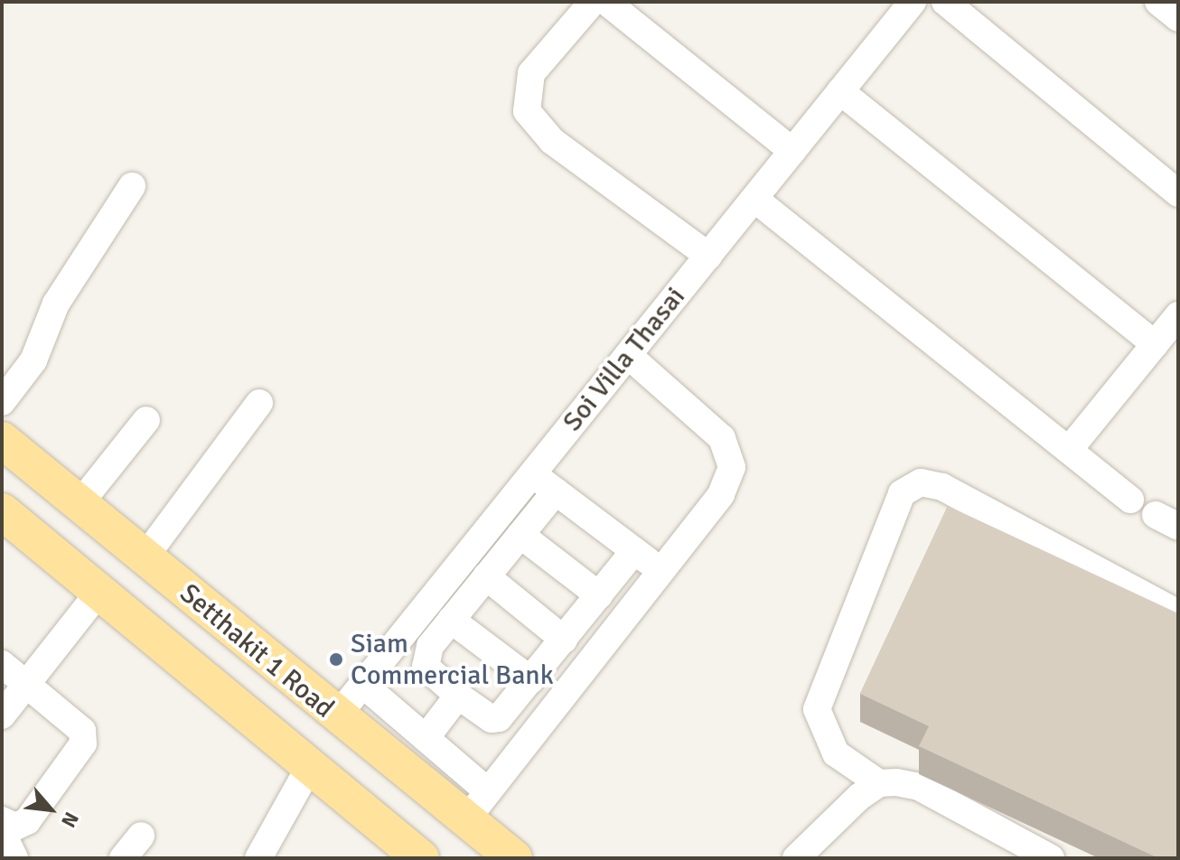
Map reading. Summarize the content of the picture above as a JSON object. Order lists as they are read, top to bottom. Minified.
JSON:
{"streets":{"main road":["Setthakit 1 Road"],"street":["Soi Villa Thasai"]},"crossings":[["Soi Villa Thasai","Setthakit 1 Road"]],"places":["Siam Commercial Bank"],"north":"bottom right"}
